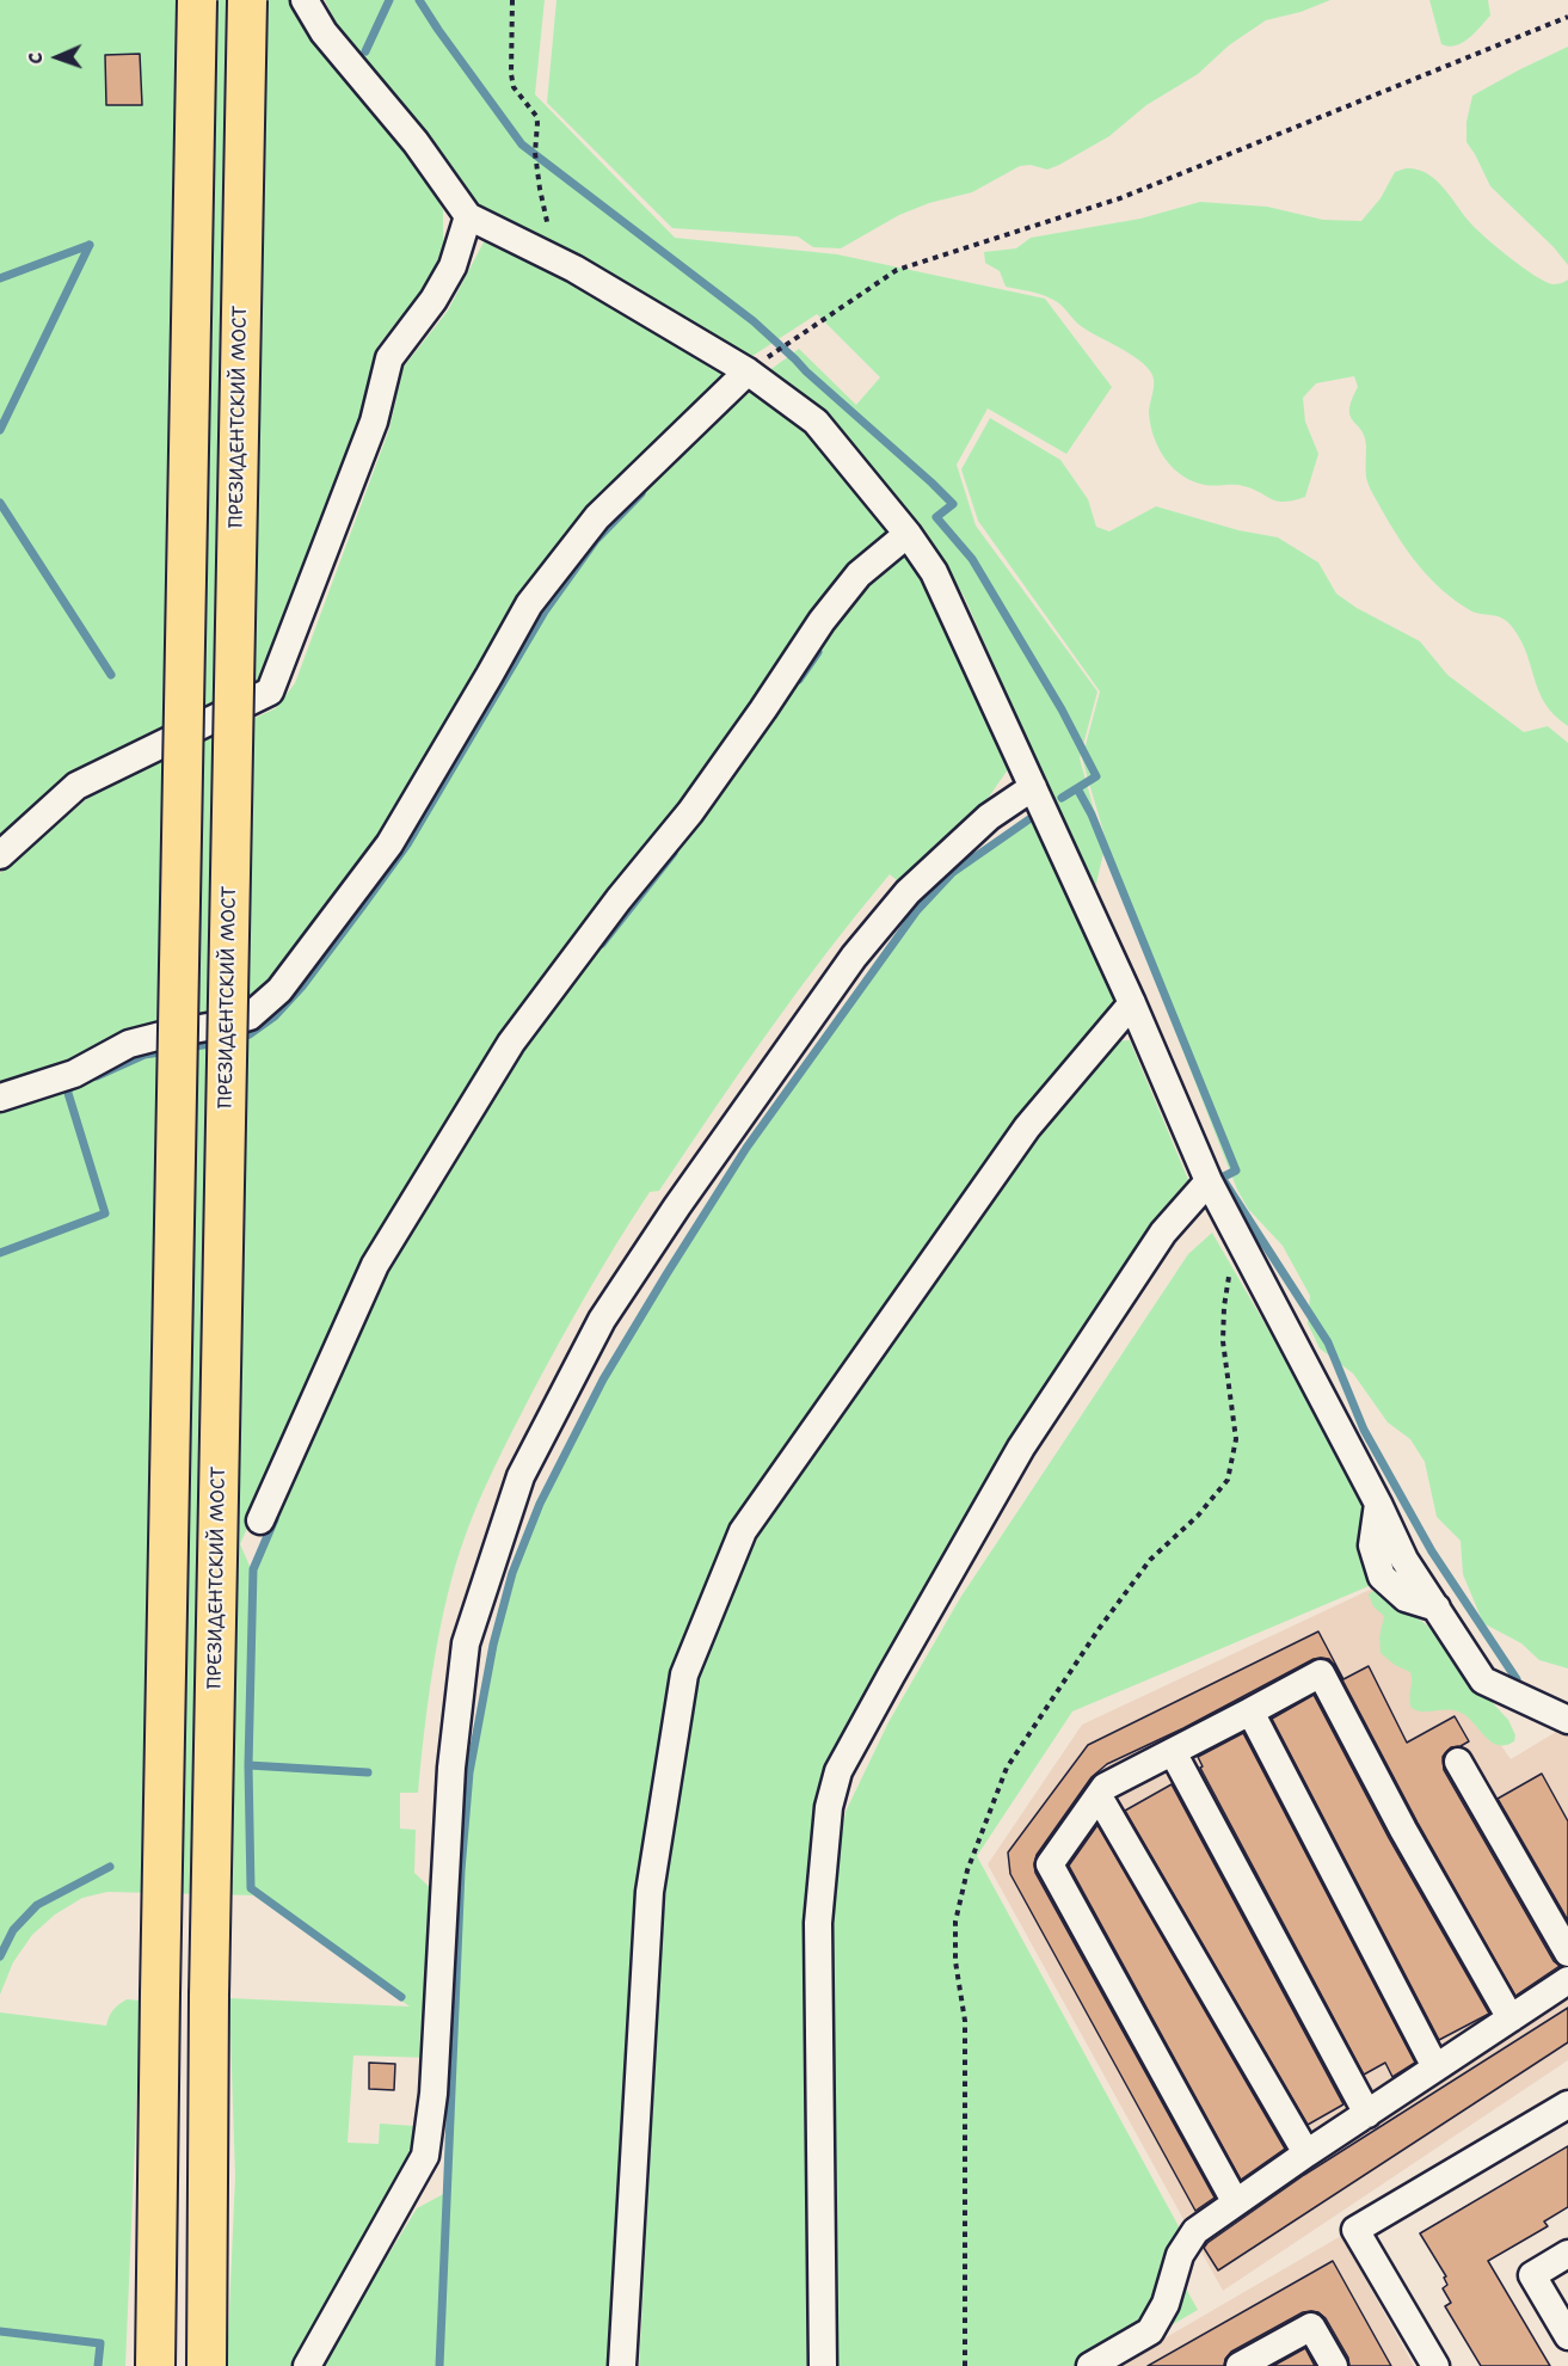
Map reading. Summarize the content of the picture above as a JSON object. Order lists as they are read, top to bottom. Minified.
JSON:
{"streets":{"highway":["ПРЕЗИДЕНТСКИЙ МОСТ"]},"north":"left"}
